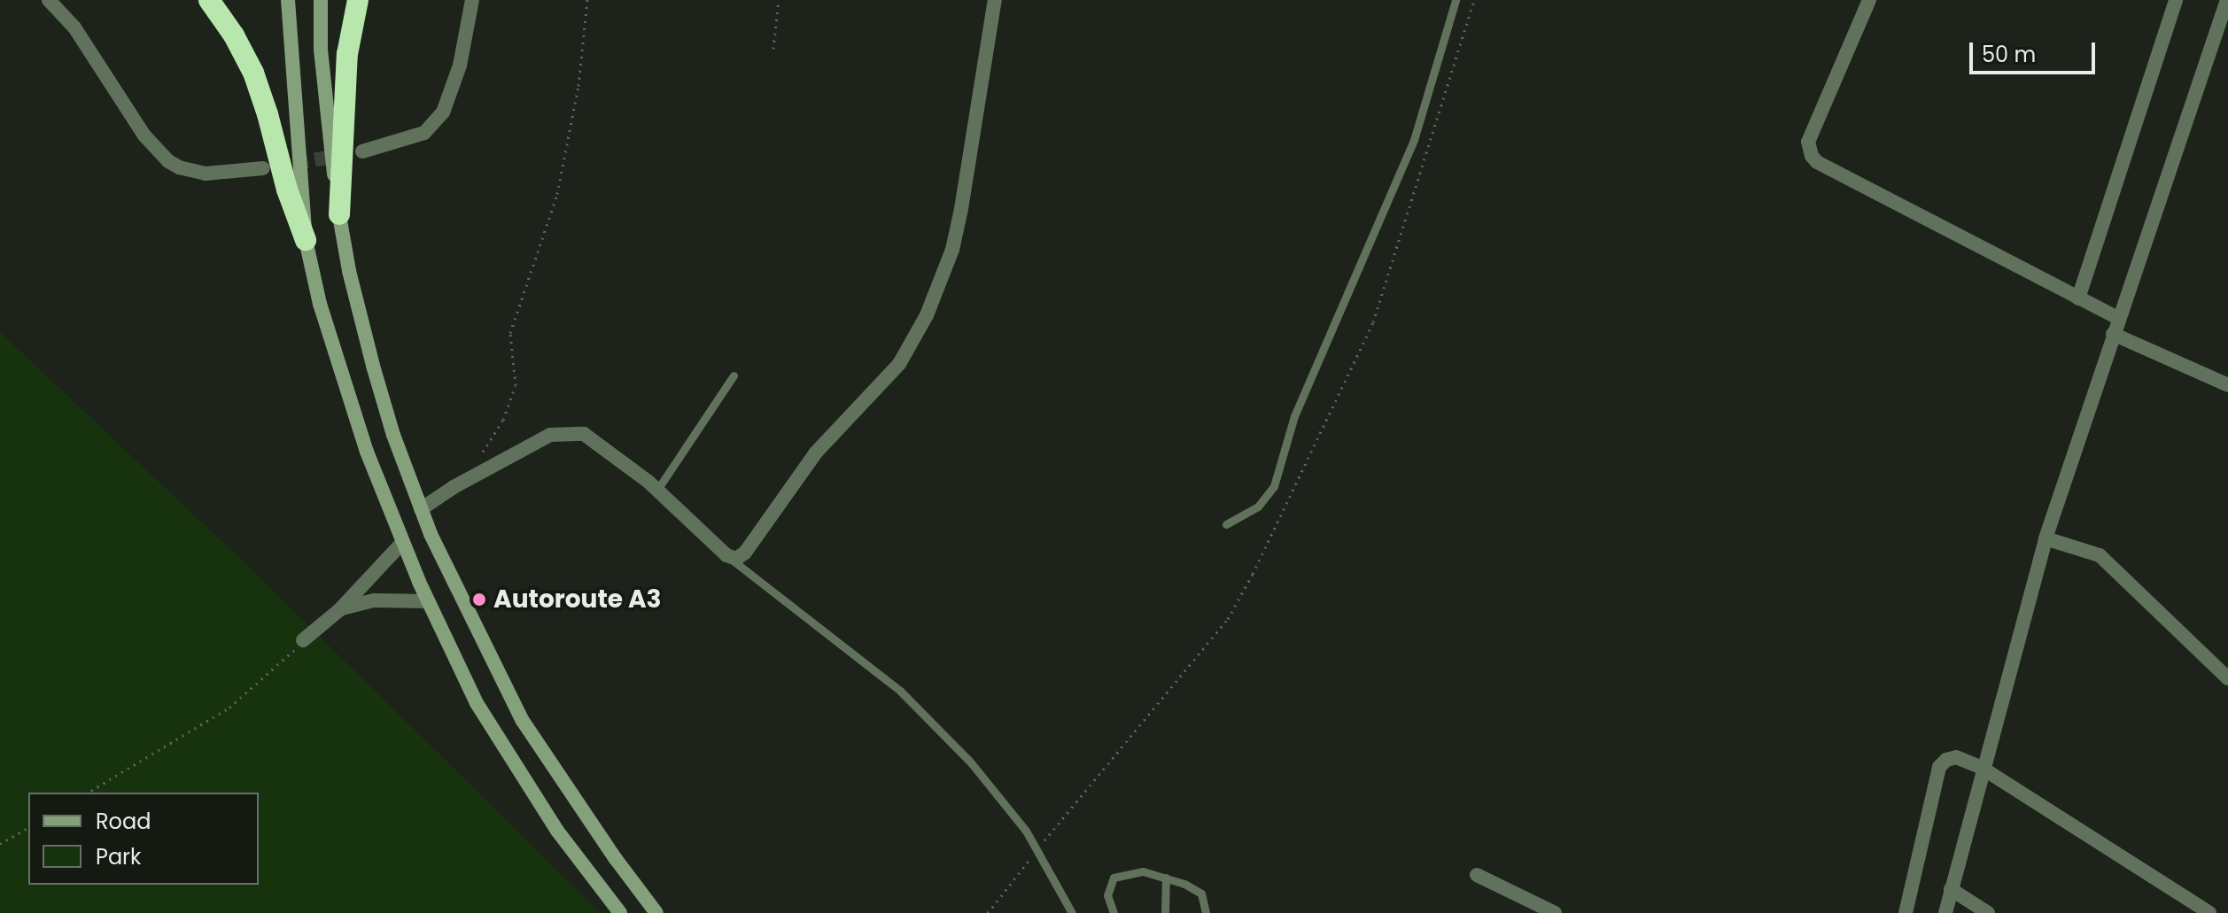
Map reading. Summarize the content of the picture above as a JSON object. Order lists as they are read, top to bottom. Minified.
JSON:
{"places":["Autoroute A3"],"legend":["Road","Park"],"scale_bar":"50 m"}
